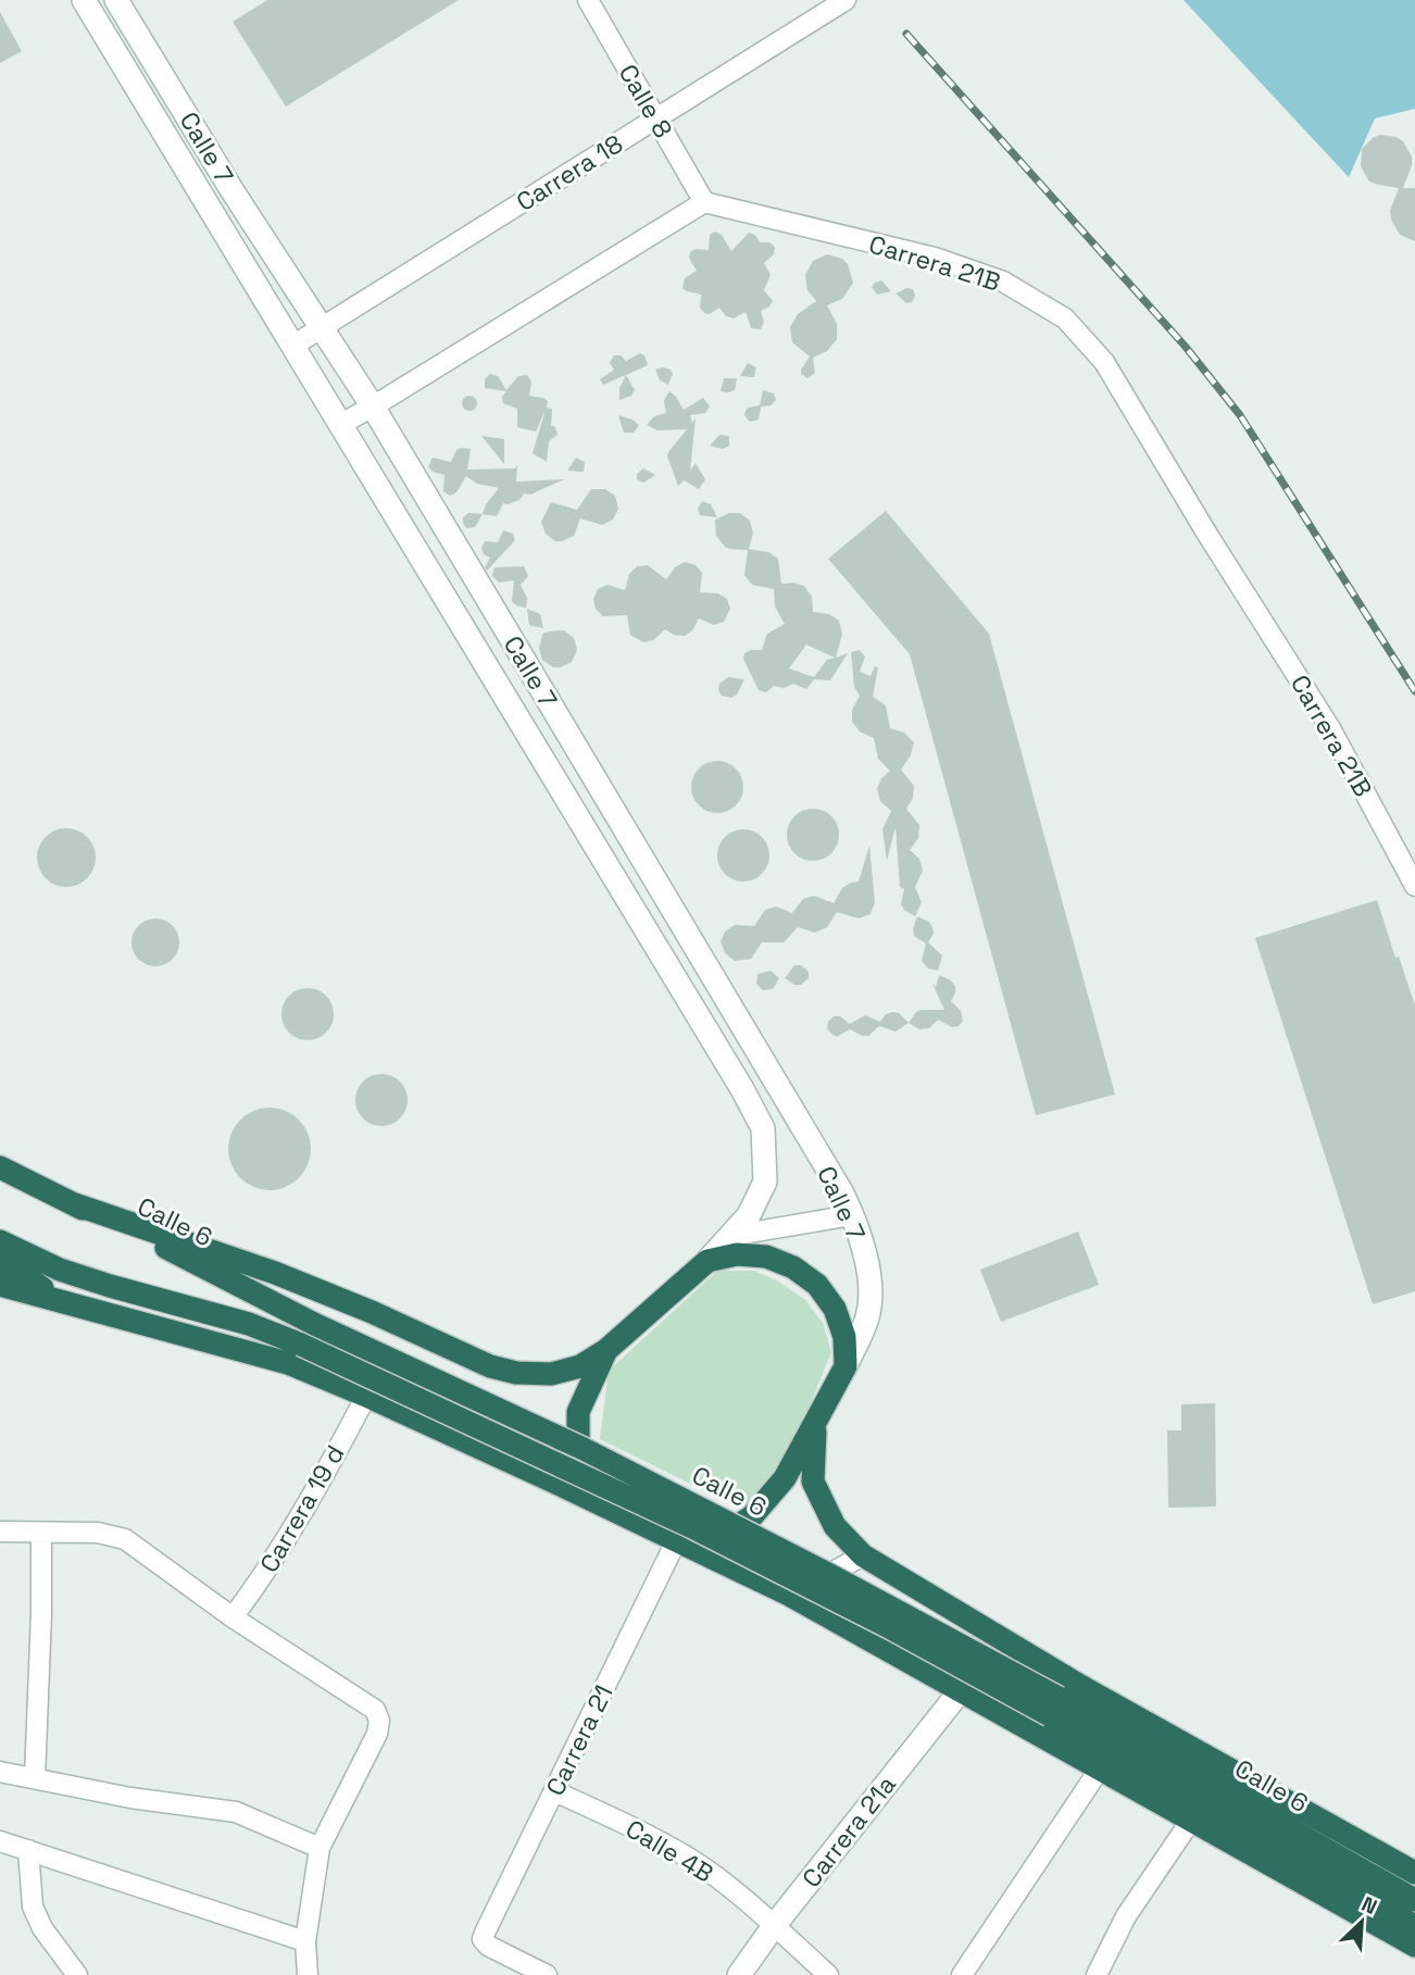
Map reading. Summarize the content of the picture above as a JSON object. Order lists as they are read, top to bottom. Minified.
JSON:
{"streets":{"highway":["Calle 6"],"main road":["Calle 7","Carrera 21a"],"street":["Calle 8","Carrera 18","Carrera 21B","Carrera 19 d","Carrera 21","Calle 4B"]},"crossings":[["Calle 8","Carrera 18"],["Calle 8","Carrera 21B"],["Calle 7","Carrera 18"],["Carrera 21","Calle 4B"],["Carrera 21a","Calle 4B"]],"north":"top right"}
